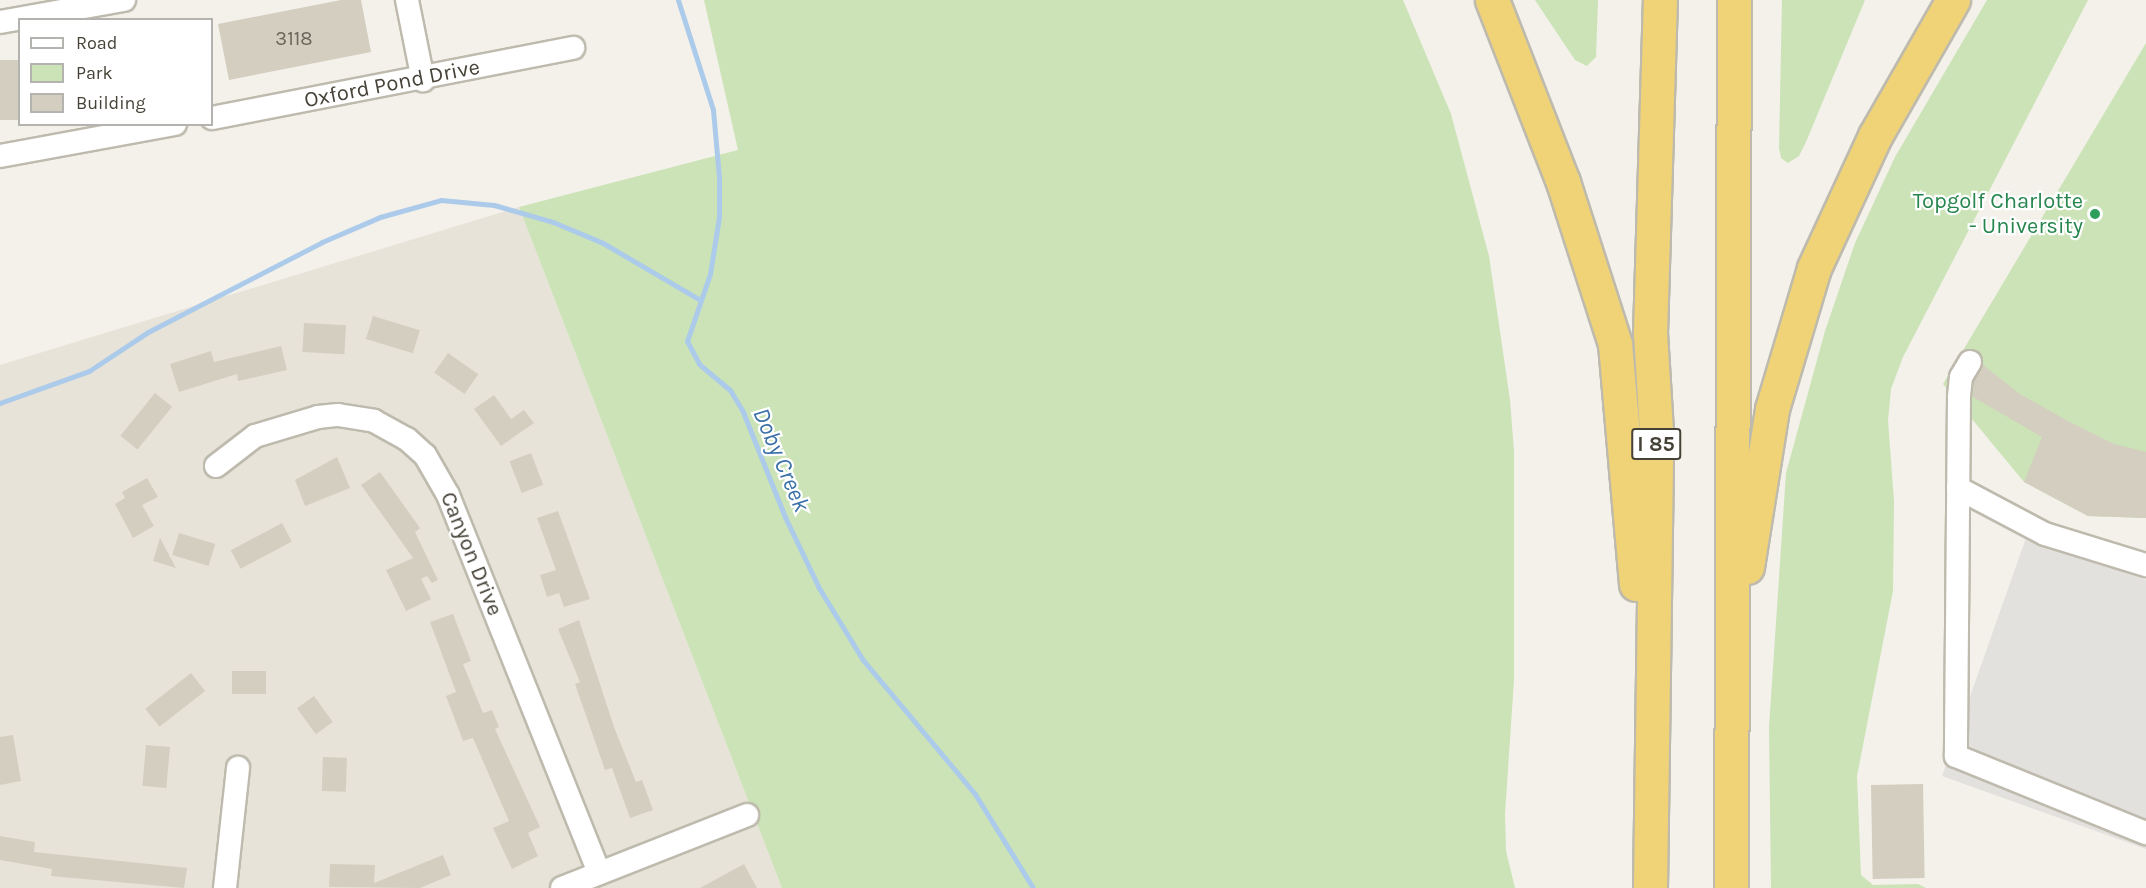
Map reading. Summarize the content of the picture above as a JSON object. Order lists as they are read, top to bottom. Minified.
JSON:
{"streets":{"highway":["I 85"],"street":["Oxford Pond Drive","Canyon Drive"]},"water":["Doby Creek"],"places":["Topgolf Charlotte - University"],"house_numbers":["3118"],"legend":["Road","Park","Building"]}
